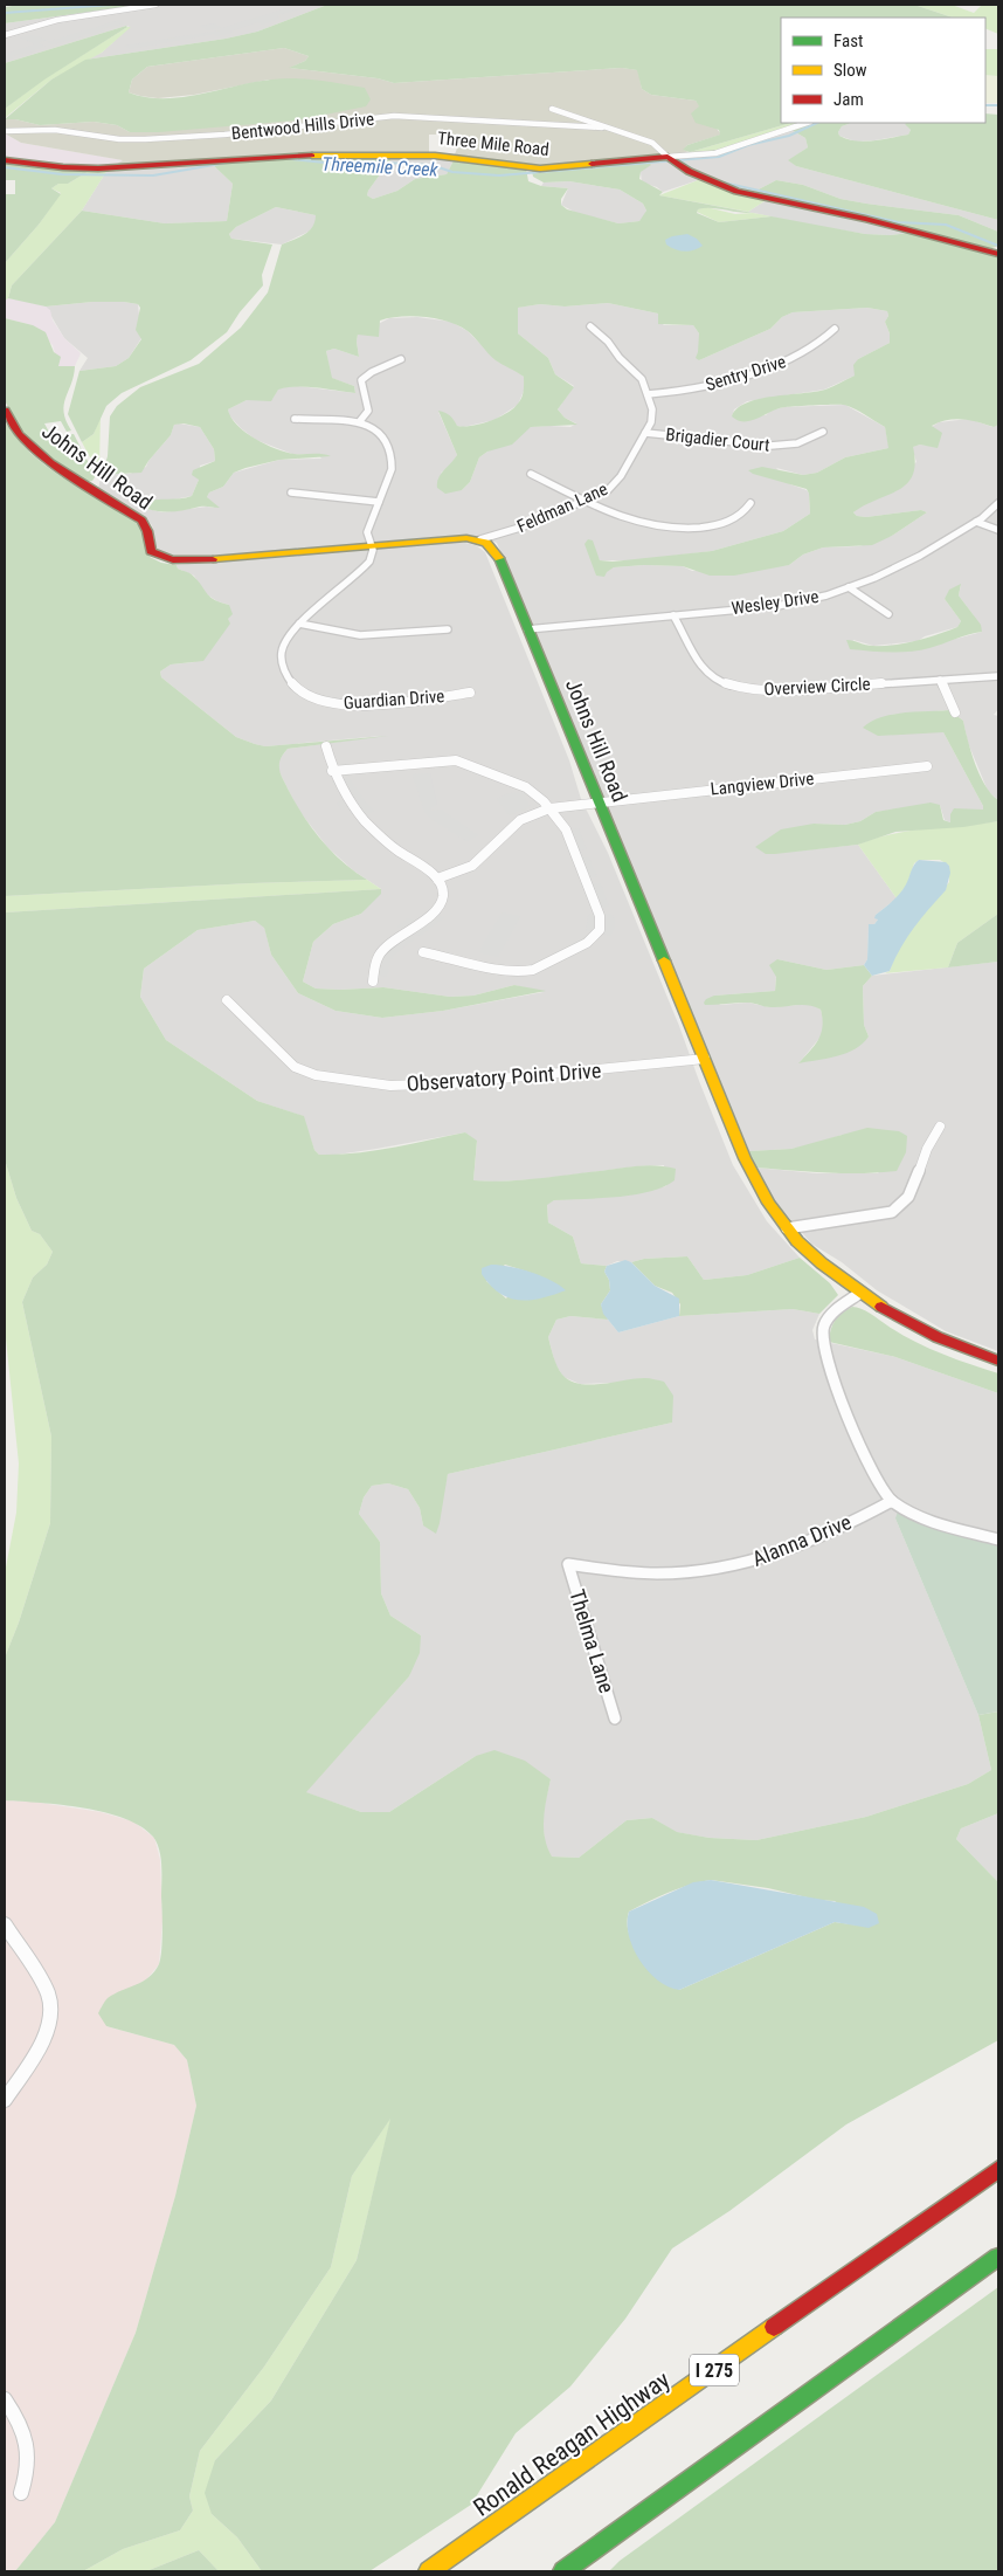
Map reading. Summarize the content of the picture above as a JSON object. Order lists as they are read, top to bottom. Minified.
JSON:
{"streets":{"main road":["Three Mile Road","Johns Hill Road","I 275","Ronald Reagan Highway"],"street":["Bentwood Hills Drive","Sentry Drive","Brigadier Court","Feldman Lane","Wesley Drive","Overview Circle","Guardian Drive","Langview Drive","Observatory Point Drive","Alanna Drive","Thelma Lane"]},"crossings":[["Sentry Drive","Feldman Lane"],["Brigadier Court","Feldman Lane"],["Johns Hill Road","Feldman Lane"],["Johns Hill Road","Wesley Drive"],["Johns Hill Road","Guardian Drive"],["Johns Hill Road","Langview Drive"],["Johns Hill Road","Observatory Point Drive"],["Wesley Drive","Overview Circle"],["Alanna Drive","Thelma Lane"]],"water":["Threemile Creek"],"legend":["Fast","Slow","Jam"]}
